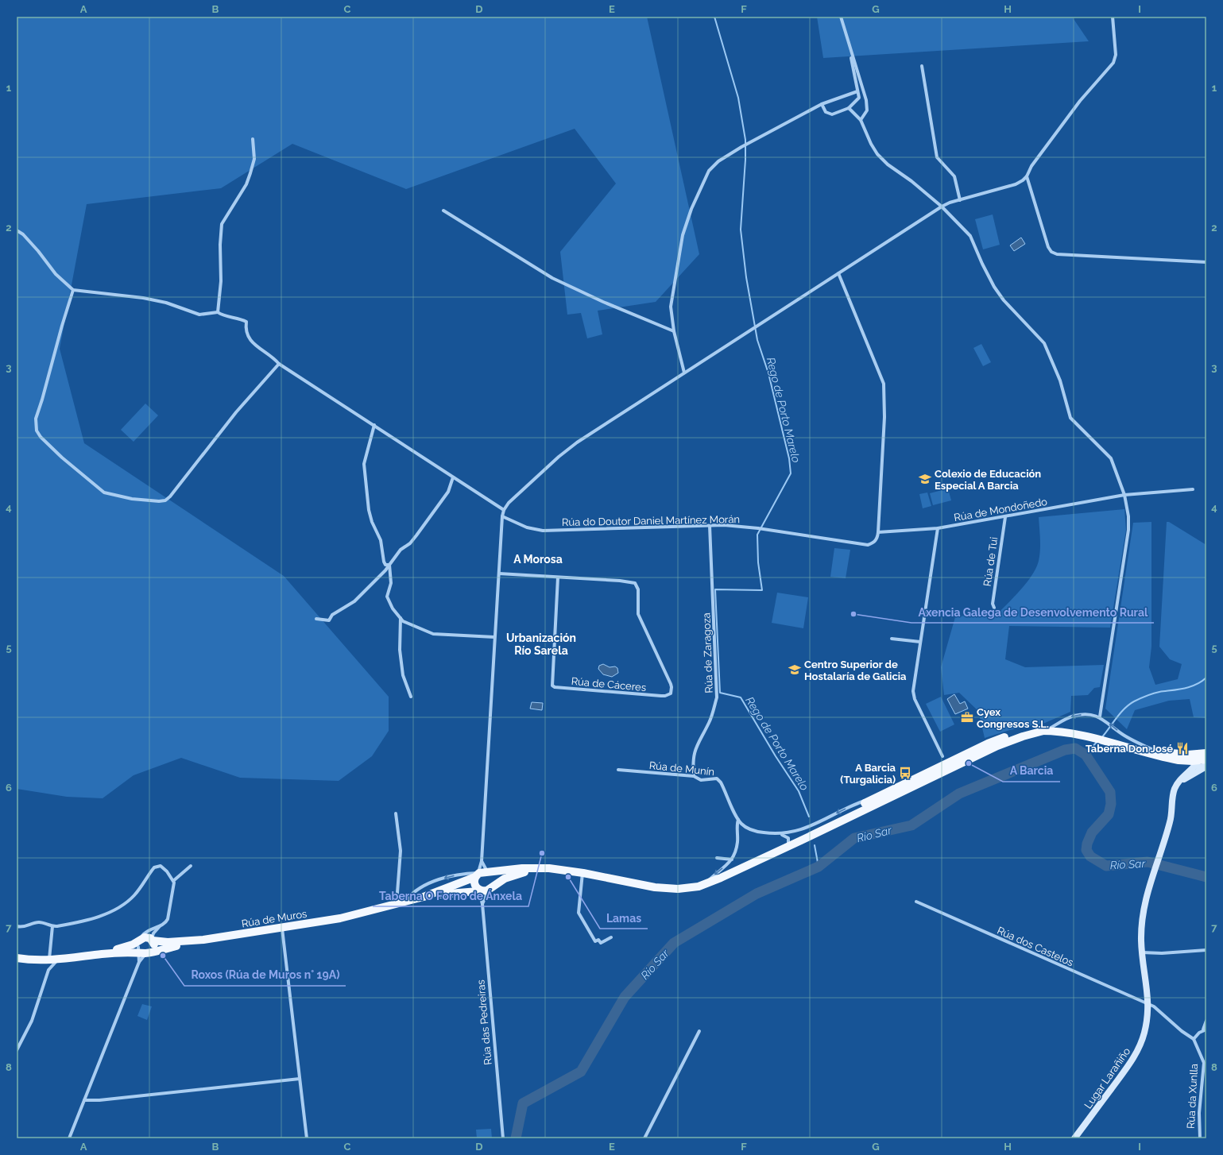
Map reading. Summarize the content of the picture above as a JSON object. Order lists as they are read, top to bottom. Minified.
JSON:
{"streets":{"main road":["Rúa de Muros"],"street":["Rúa de Mondoñedo","Rúa do Doutor Daniel Martínez Morán","Rúa de Tui","Rúa de Zaragoza","Rúa de Cáceres","Rúa de Munín","Rúa dos Castelos","Rúa das Pedreiras","Lugar Larañiño","Rúa da Xunlla"]},"crossings":[["Rúa de Mondoñedo","Rúa do Doutor Daniel Martínez Morán"],["Rúa de Mondoñedo","Rúa de Tui"],["Rúa do Doutor Daniel Martínez Morán","Rúa de Zaragoza"],["Rúa de Zaragoza","Rúa de Munín"],["Rúa dos Castelos","Lugar Larañiño"]],"one_way":["Rúa de Munín"],"districts":["A Morosa","Urbanización Río Sarela"],"water":["Rego de Porto Marelo","Río Sar"],"places":{"school or university":["Colexio de Educación Especial A Barcia","Centro Superior de Hostalaría de Galicia"],"other":["Axencia Galega de Desenvolvemento Rural","A Barcia","Taberna O Forno de Ánxela","Lamas","Roxos (Rúa de Muros n° 19A)"],"office":["Cyex Congresos S.L."],"restaurant":["Taberna Don José"],"bus stop":["A Barcia (Turgalicia)"]},"grid":{"columns":["A","B","C","D","E","F","G","H","I"],"rows":["1","2","3","4","5","6","7","8"]}}
